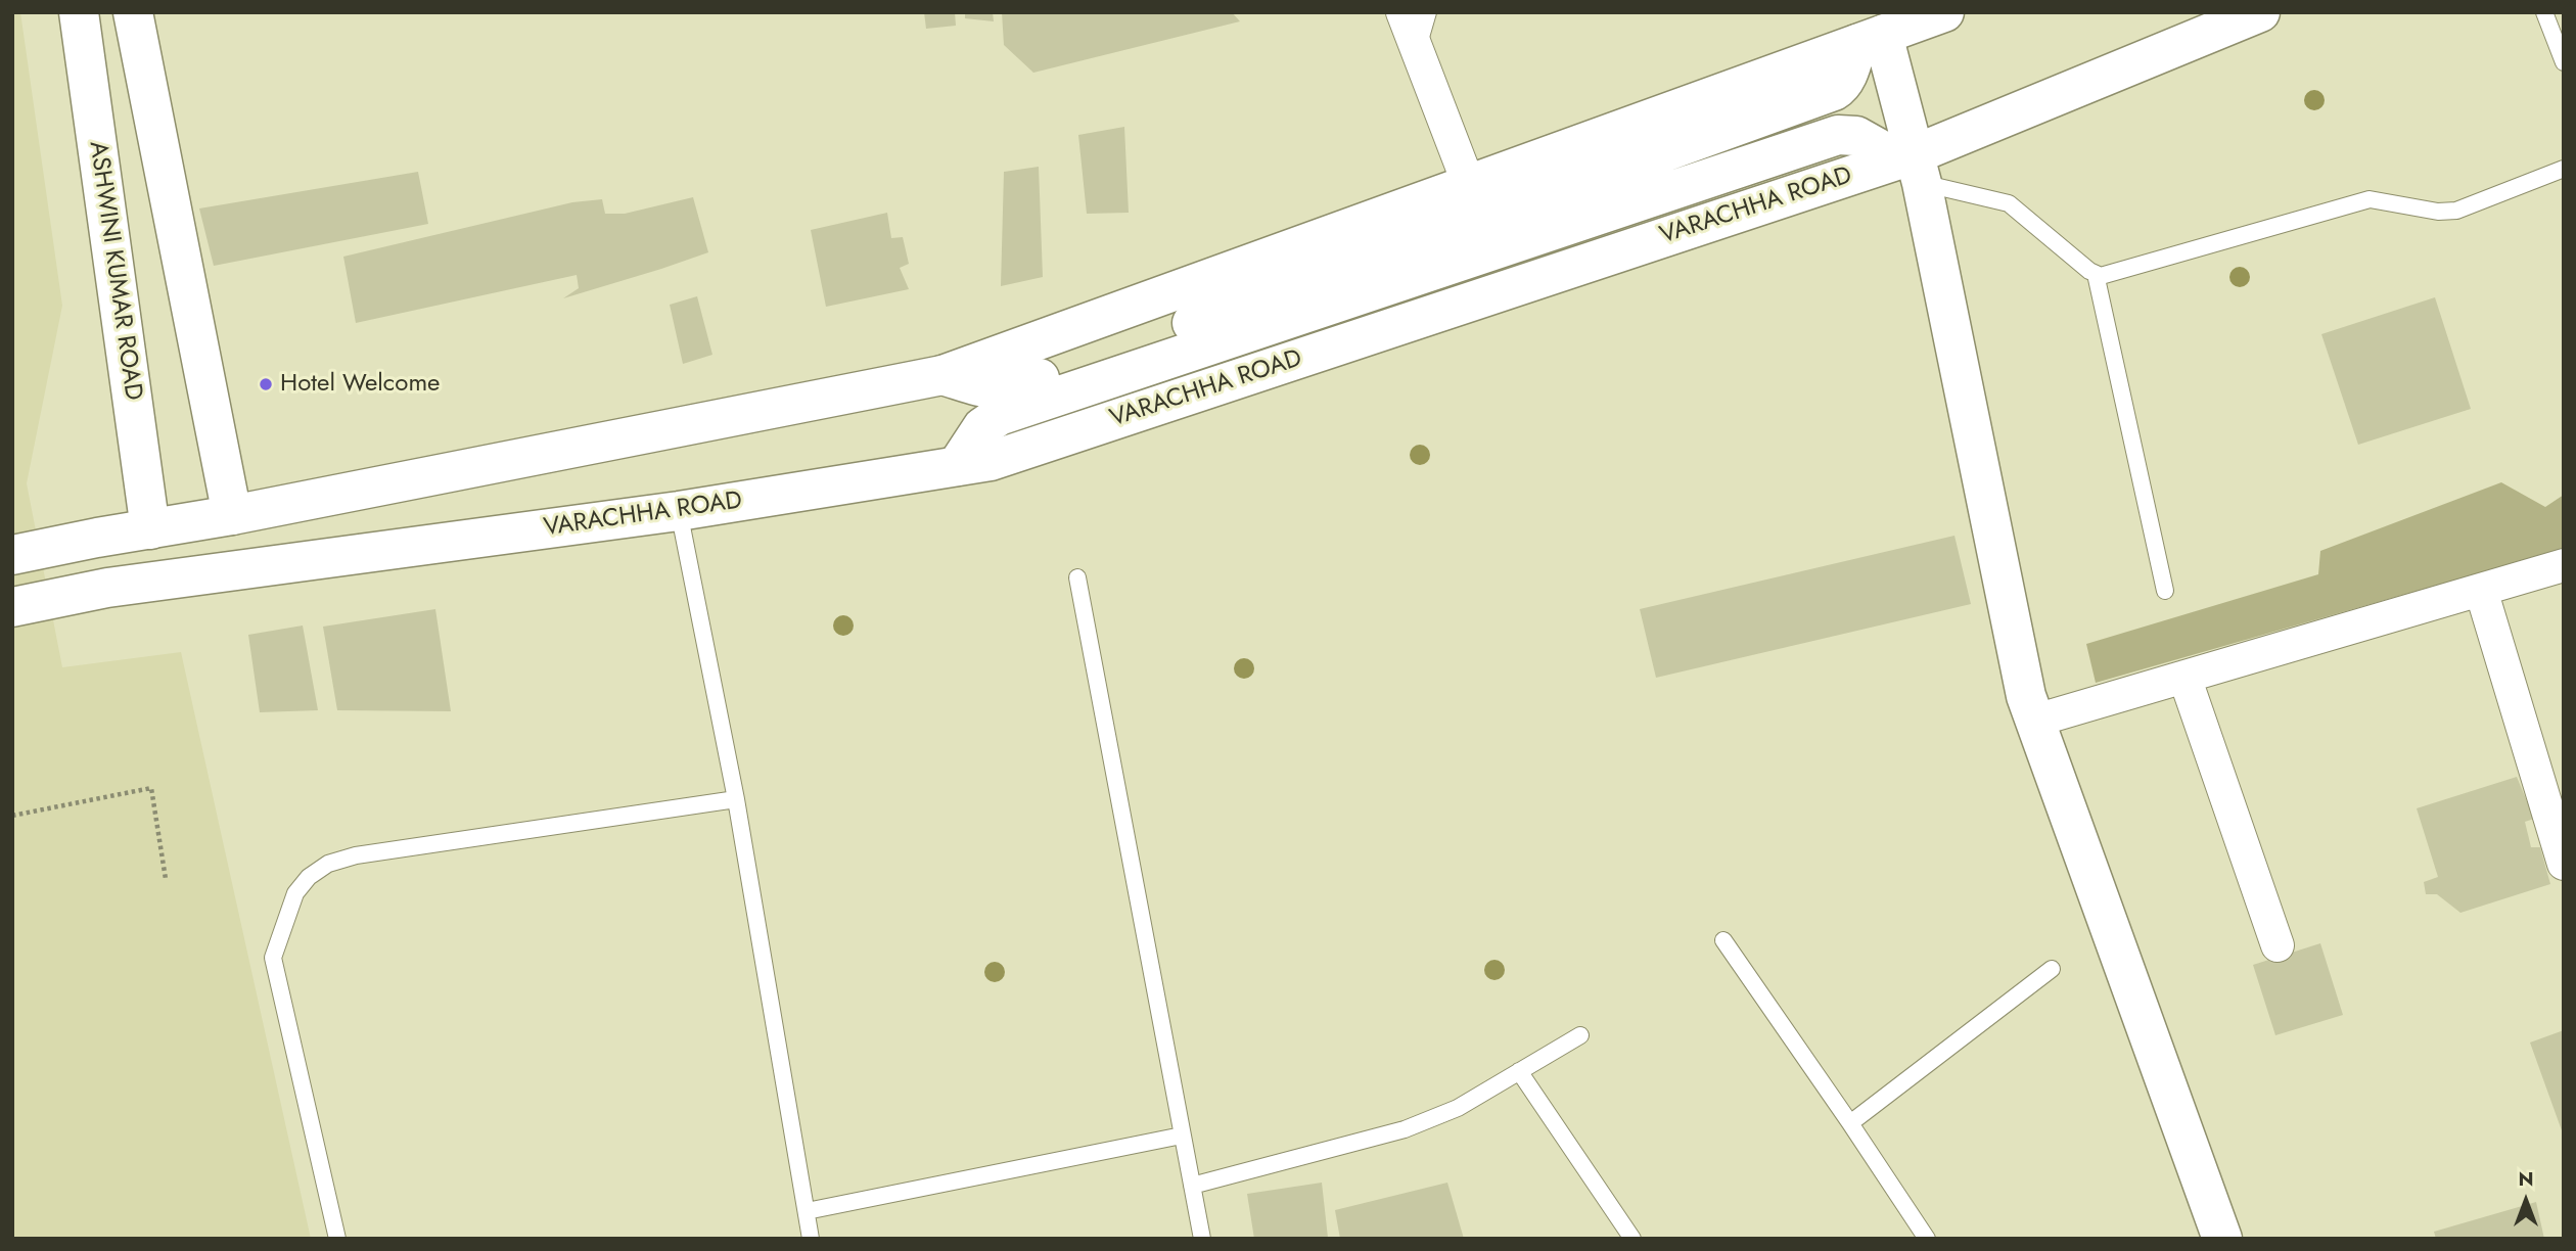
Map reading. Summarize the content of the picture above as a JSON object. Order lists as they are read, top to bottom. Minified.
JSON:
{"streets":{"main road":["VARACHHA ROAD","ASHWINI KUMAR ROAD"]},"places":["Hotel Welcome"],"north":"top"}
